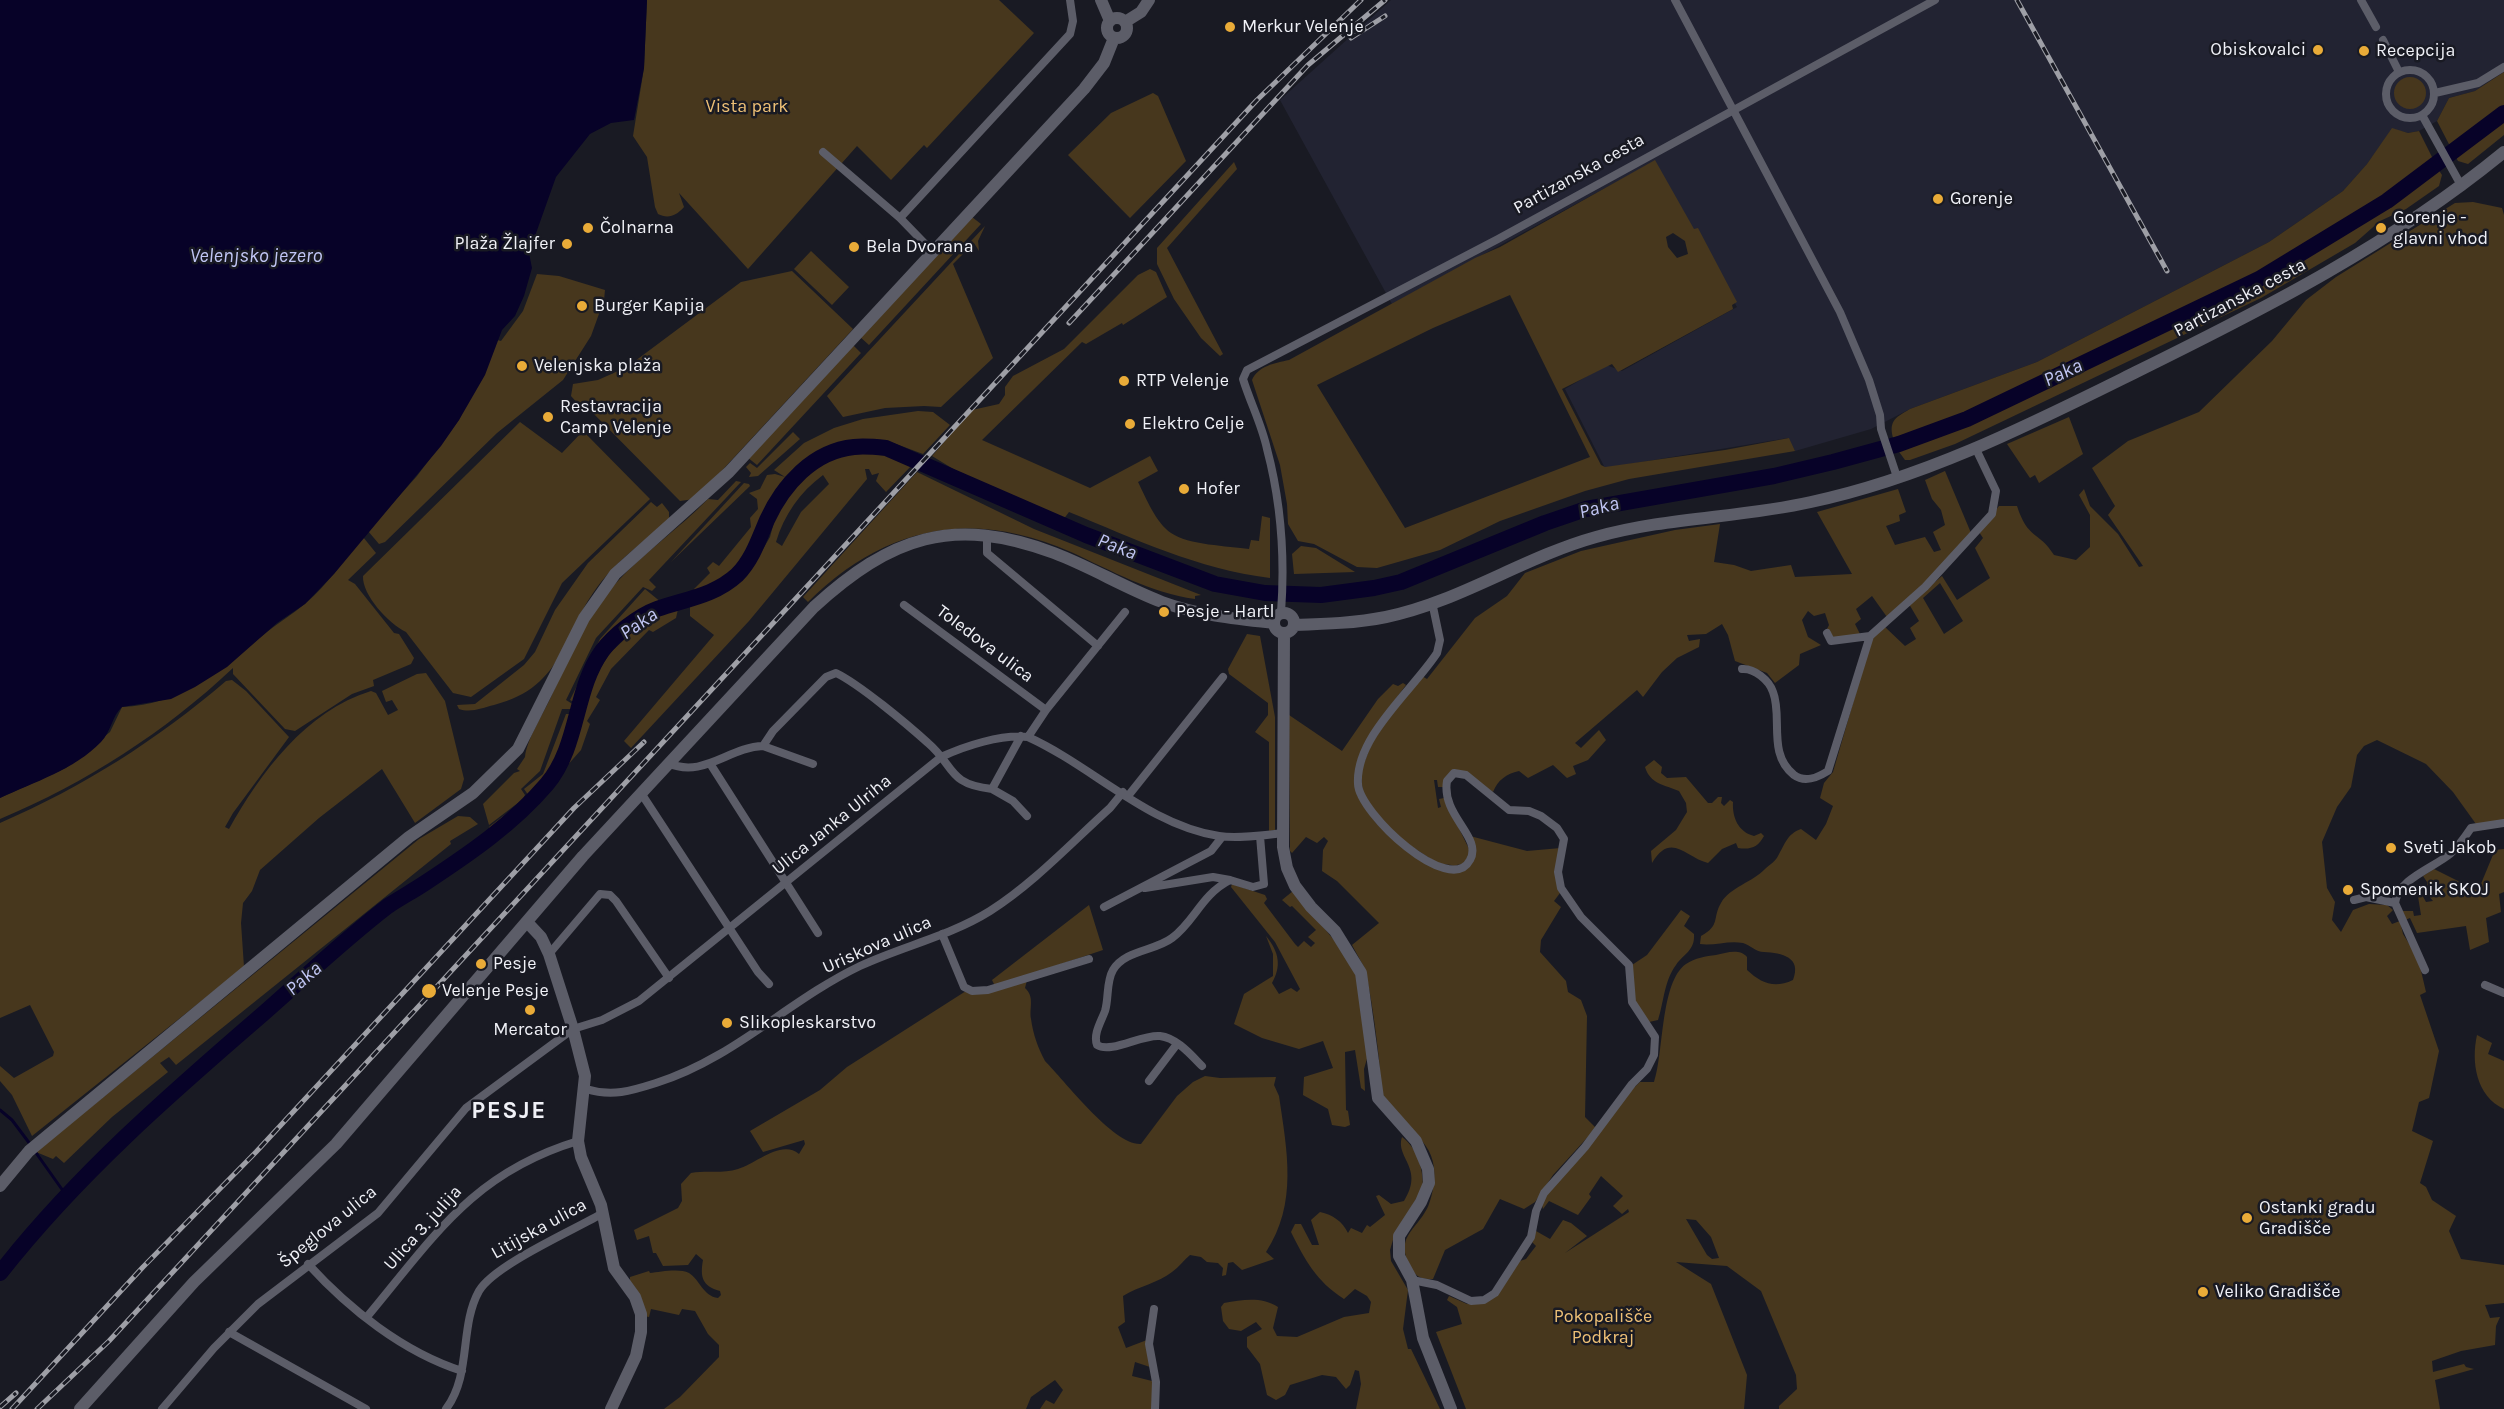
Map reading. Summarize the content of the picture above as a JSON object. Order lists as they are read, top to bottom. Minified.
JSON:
{"streets":{"street":["Partizanska cesta","Toledova ulica","Ulica Janka Ulriha","Uriskova ulica","Špeglova ulica","Ulica 3. julija","Litijska ulica"]},"crossings":[["Ulica Janka Ulriha","Špeglova ulica"]],"districts":["PESJE"],"water":["Velenjsko jezero","Paka"],"parks":["Vista park","Pokopališče Podkraj"],"places":["Merkur Velenje","Obiskovalci","Recepcija","Gorenje","Čolnarna","Gorenje - glavni vhod","Plaža Žlajfer","Bela Dvorana","Burger Kapija","Velenjska plaža","RTP Velenje","Restavracija Camp Velenje","Elektro Celje","Hofer","Pesje - Hartl","Sveti Jakob","Spomenik SKOJ","Pesje","Velenje Pesje","Mercator","Slikopleskarstvo","Ostanki gradu Gradišče","Veliko Gradišče"]}
